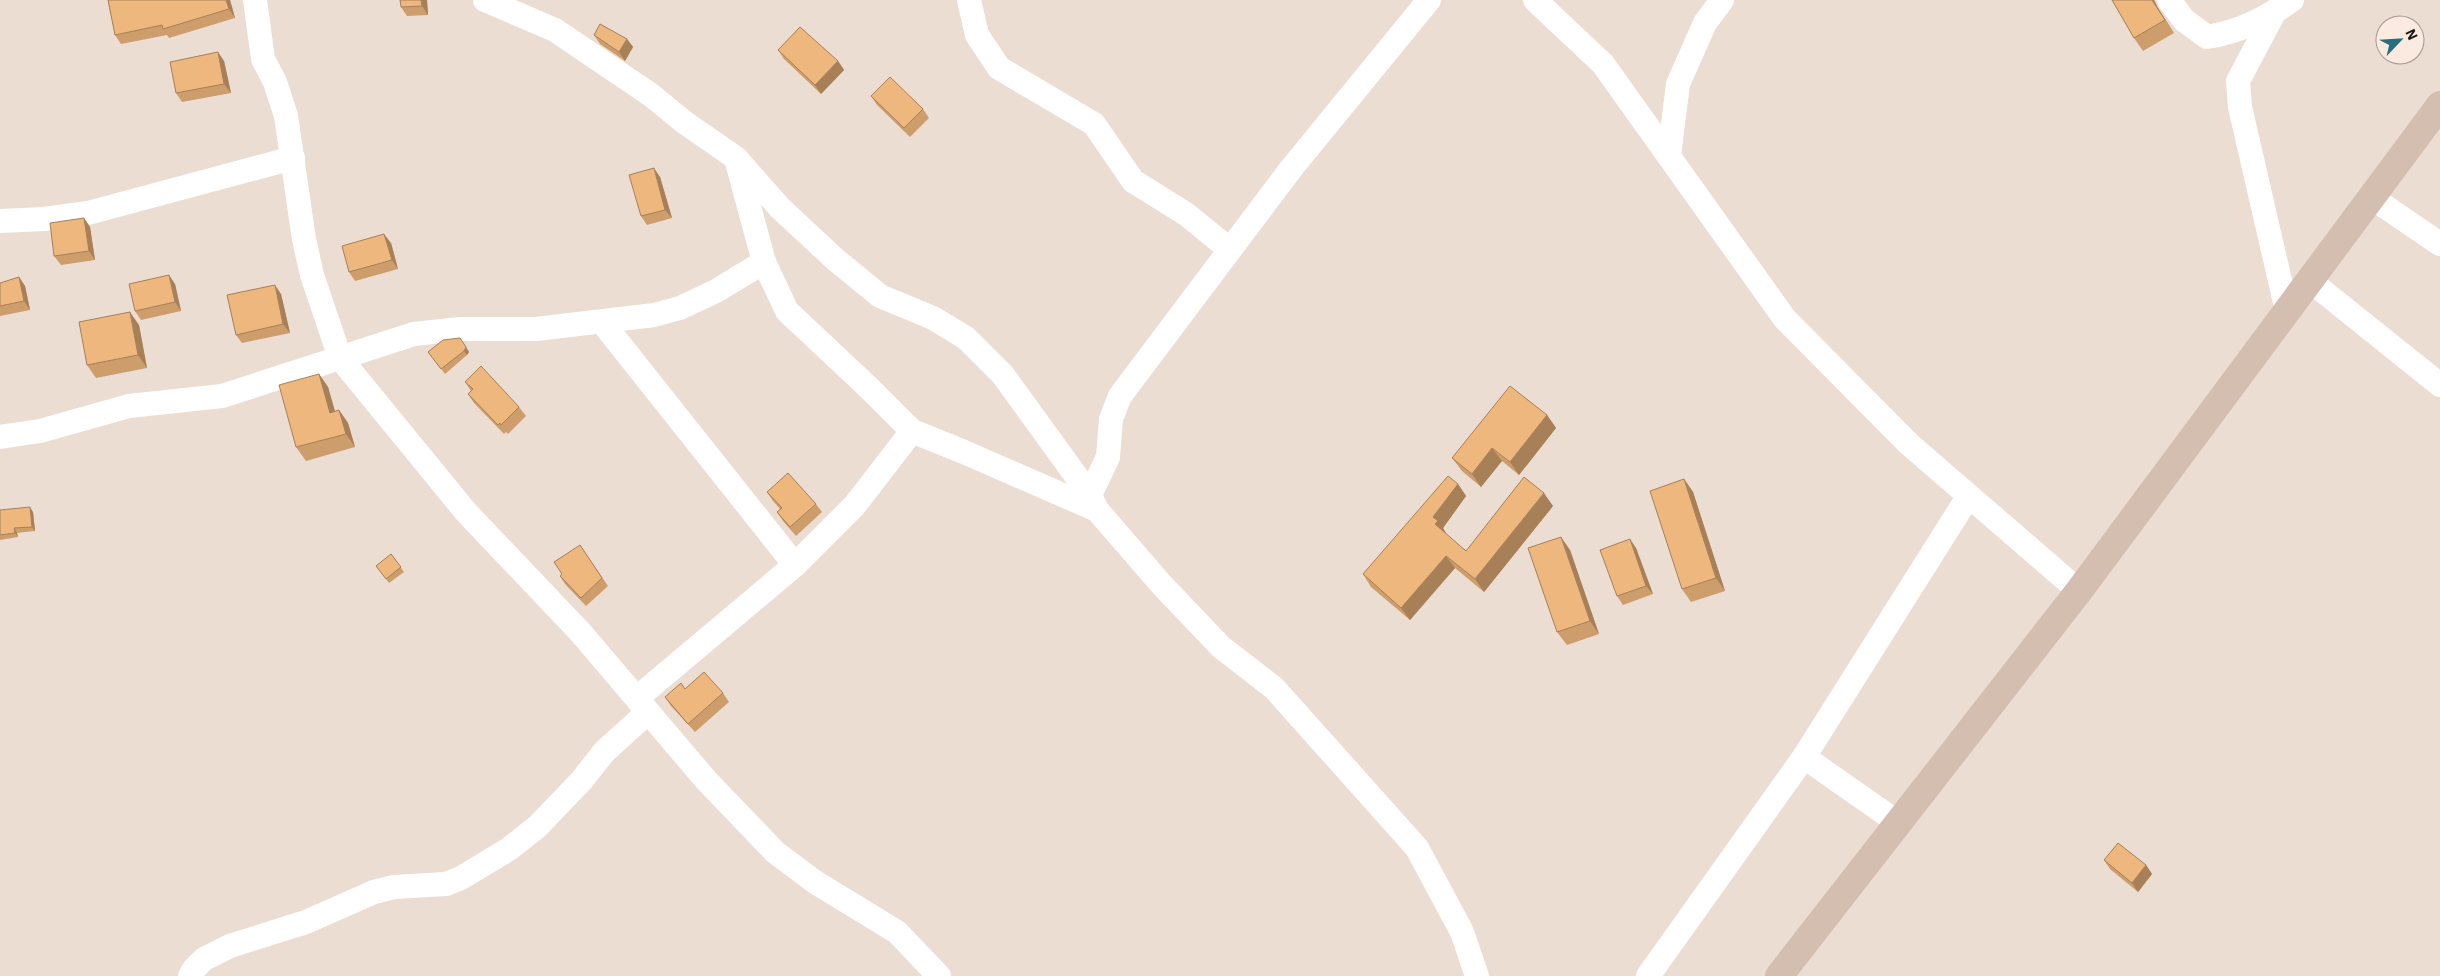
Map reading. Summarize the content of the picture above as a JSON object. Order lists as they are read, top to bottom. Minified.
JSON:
{"north":"top right"}
